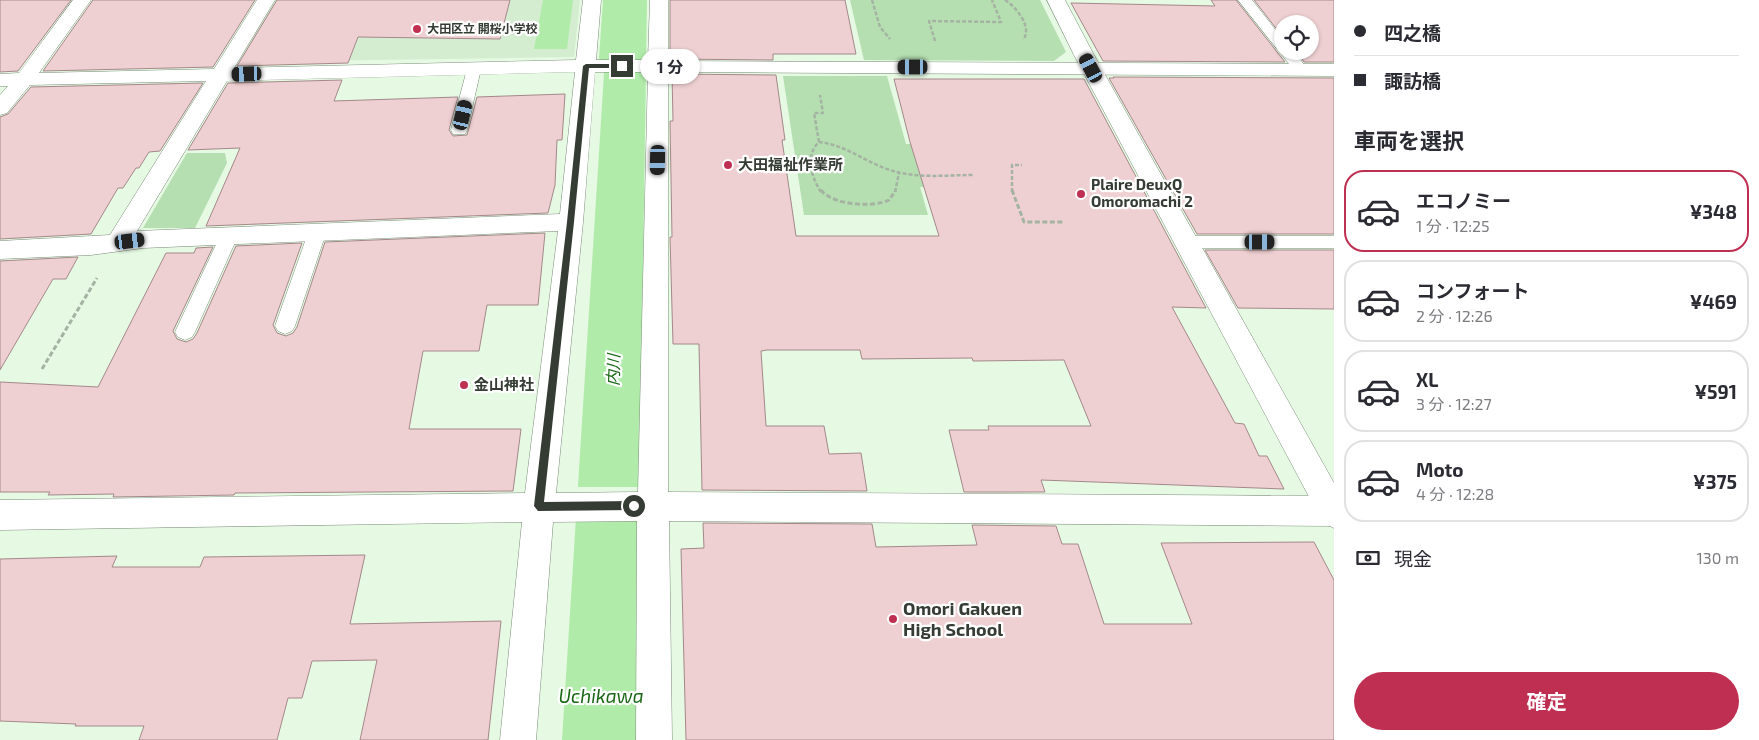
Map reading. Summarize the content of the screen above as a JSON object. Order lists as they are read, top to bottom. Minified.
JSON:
{"water":["内川","Uchikawa"],"places":["大田区立 開桜小学校","大田福祉作業所","Plaire DeuxQ Omoromachi 2","金山神社","Omori Gakuen High School"],"page":{"banner":["四之橋","諏訪橋"],"bubble":"1 分","heading":"車両を選択","list":[{"name":"エコノミー","note":"1 分 · 12:25","value":"¥348"},{"name":"コンフォート","note":"2 分 · 12:26","value":"¥469"},{"name":"XL","note":"3 分 · 12:27","value":"¥591"},{"name":"Moto","note":"4 分 · 12:28","value":"¥375"}],"pay":["現金","130 m"],"buttons":"確定"}}
